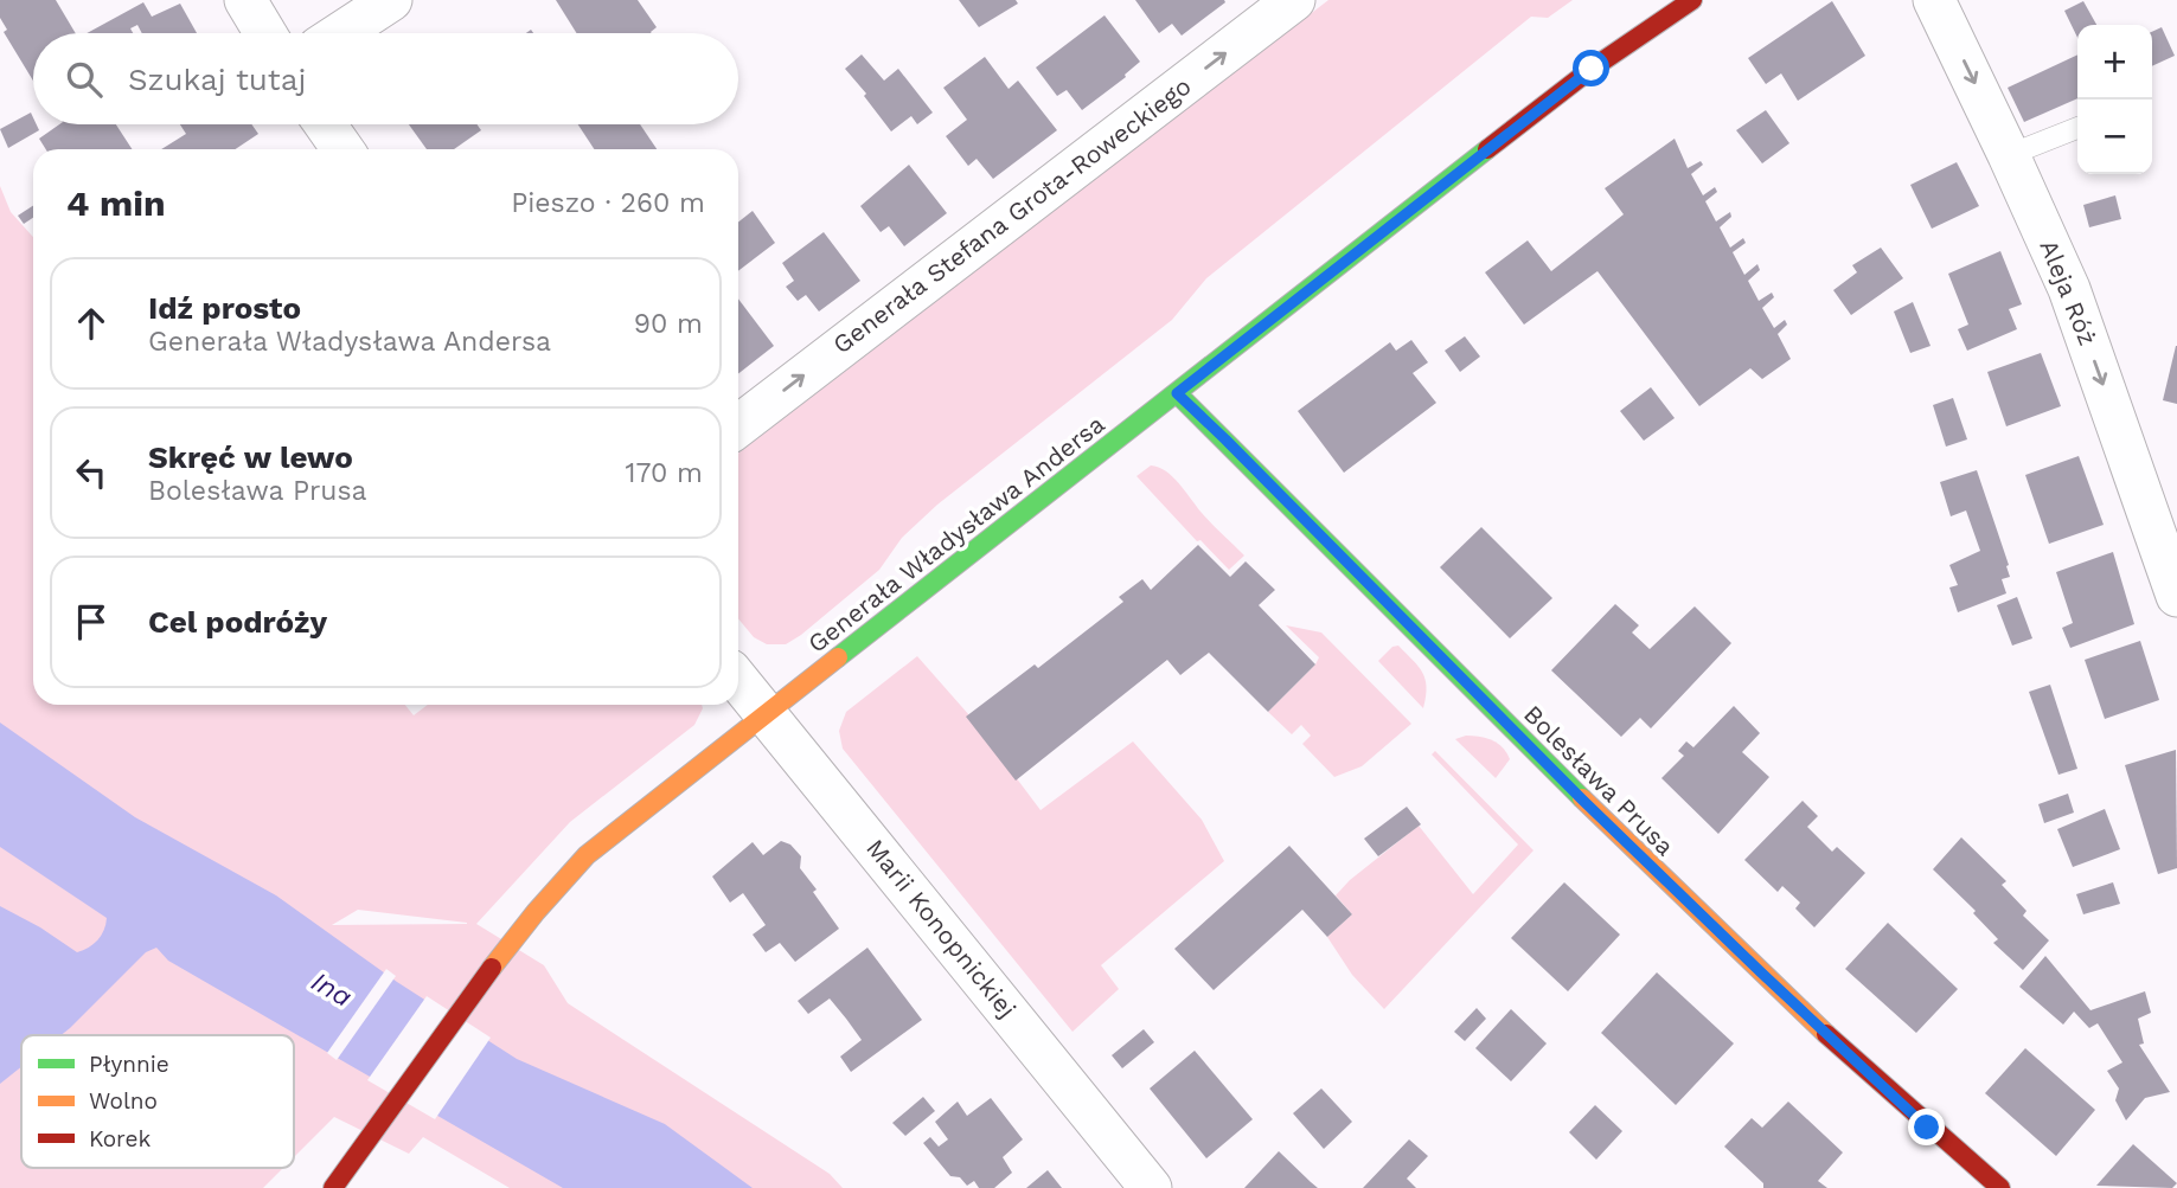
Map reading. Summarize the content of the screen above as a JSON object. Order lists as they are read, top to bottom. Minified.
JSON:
{"streets":{"street":["Generała Stefana Grota-Roweckiego","Aleja Róż","Generała Władysława Andersa","Bolesława Prusa","Marii Konopnickiej"]},"crossings":[["Generała Władysława Andersa","Bolesława Prusa"],["Generała Władysława Andersa","Marii Konopnickiej"]],"one_way":["Generała Stefana Grota-Roweckiego","Aleja Róż"],"water":["Ina"],"legend":["Płynnie","Wolno","Korek"],"page":{"map_buttons":["+","−"],"search":"Szukaj tutaj","heading":["4 min","Pieszo · 260 m"],"list":[["Idź prosto","Generała Władysława Andersa","90 m"],["Skręć w lewo","Bolesława Prusa","170 m"],"Cel podróży"]}}
